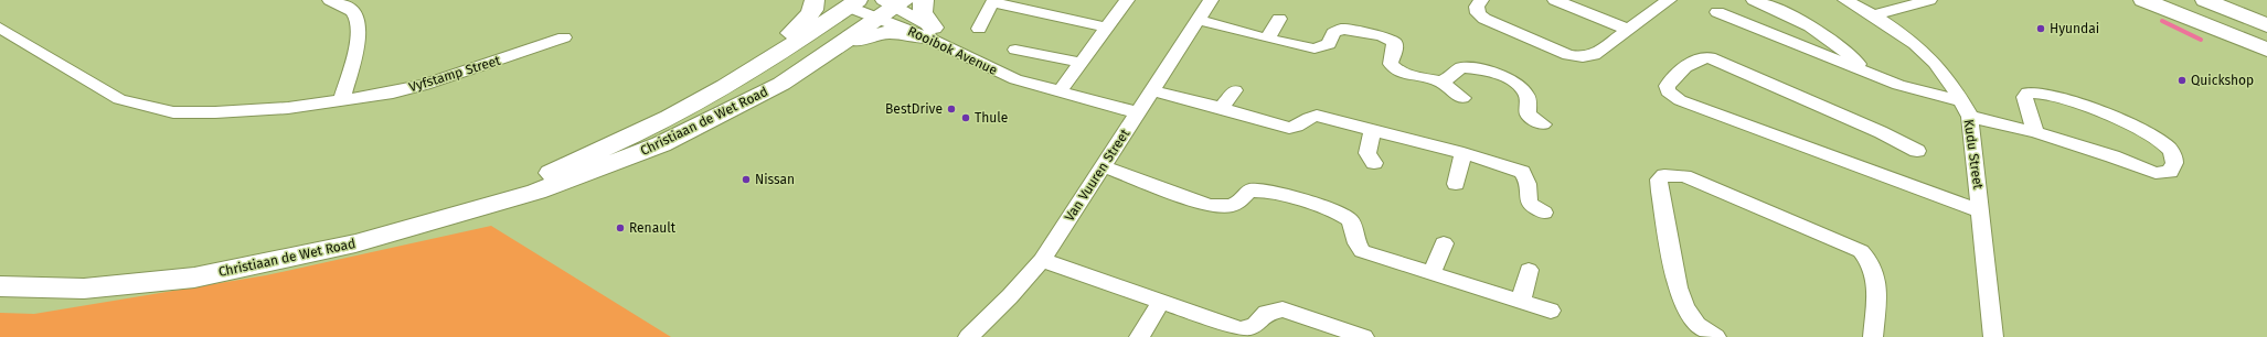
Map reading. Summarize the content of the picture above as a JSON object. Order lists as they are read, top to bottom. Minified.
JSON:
{"streets":{"main road":["Christiaan de Wet Road"],"street":["Rooibok Avenue","Vyfstamp Street","Kudu Street","Van Vuuren Street"]},"crossings":[["Rooibok Avenue","Christiaan de Wet Road"],["Rooibok Avenue","Van Vuuren Street"]],"places":["Hyundai","Quickshop","BestDrive","Thule","Nissan","Renault"]}
